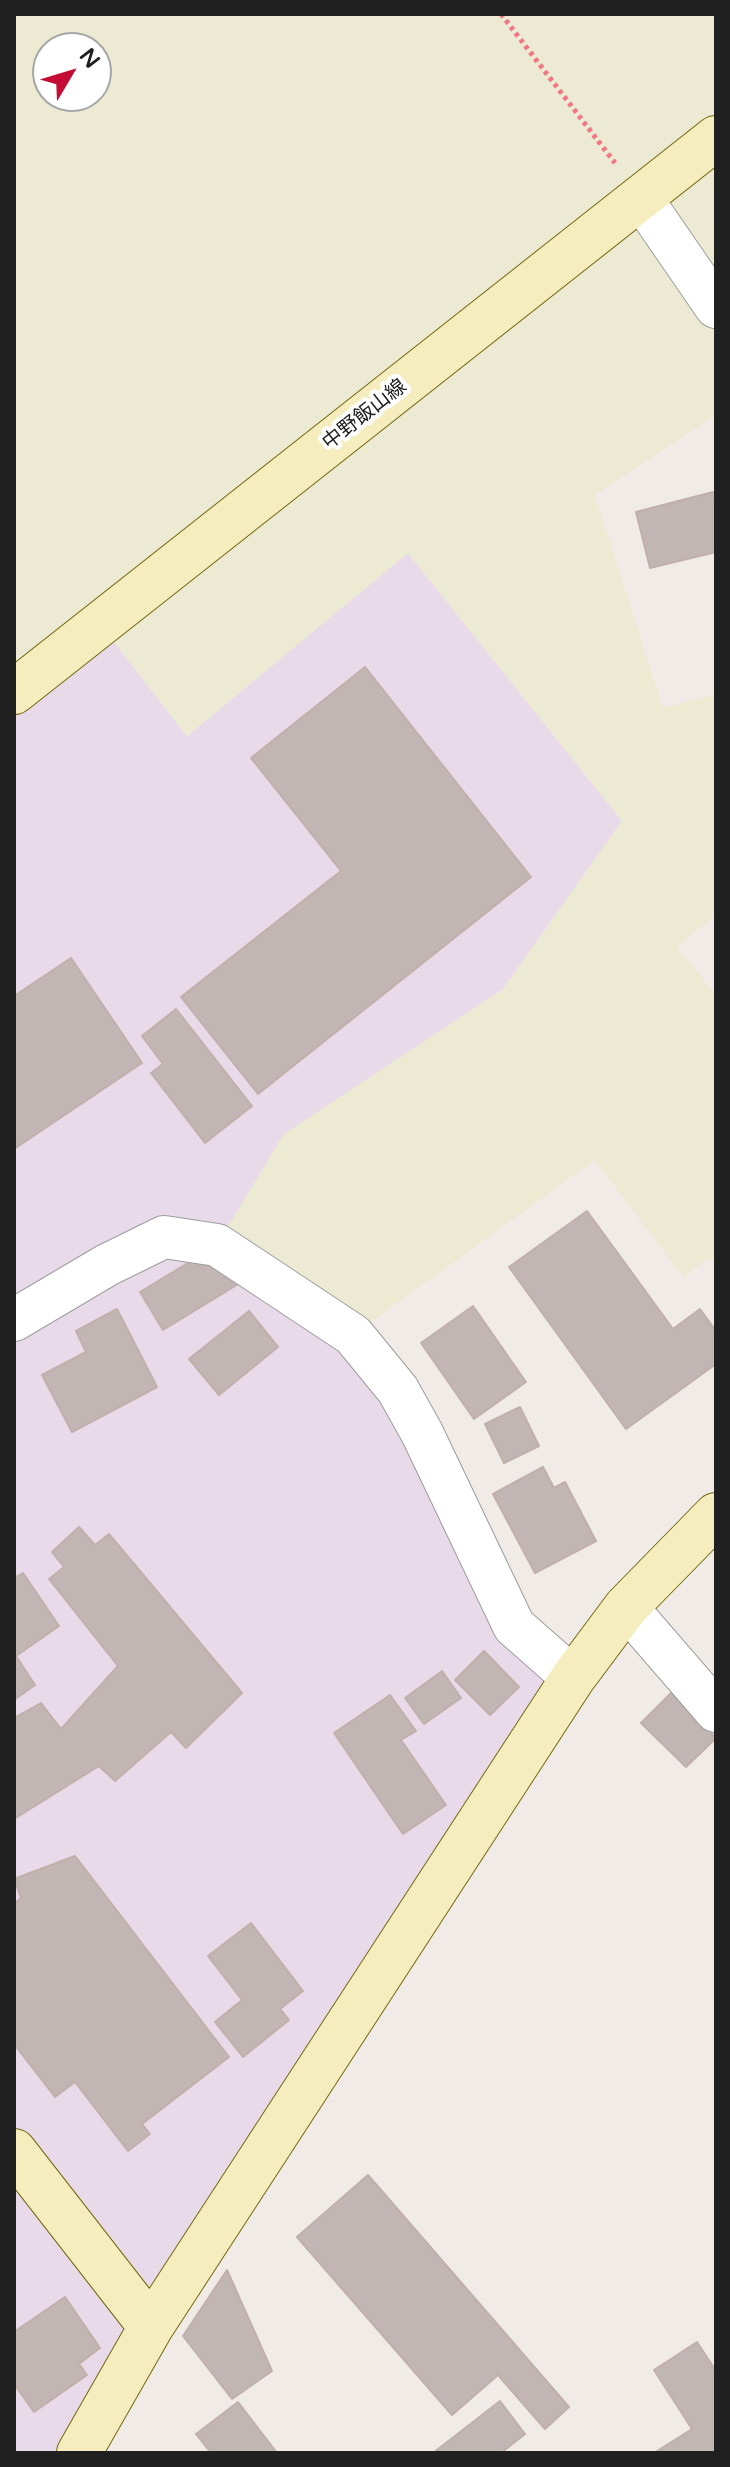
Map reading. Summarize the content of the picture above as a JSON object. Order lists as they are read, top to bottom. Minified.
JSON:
{"streets":{"street":["中野飯山線"]},"north":"top right"}
